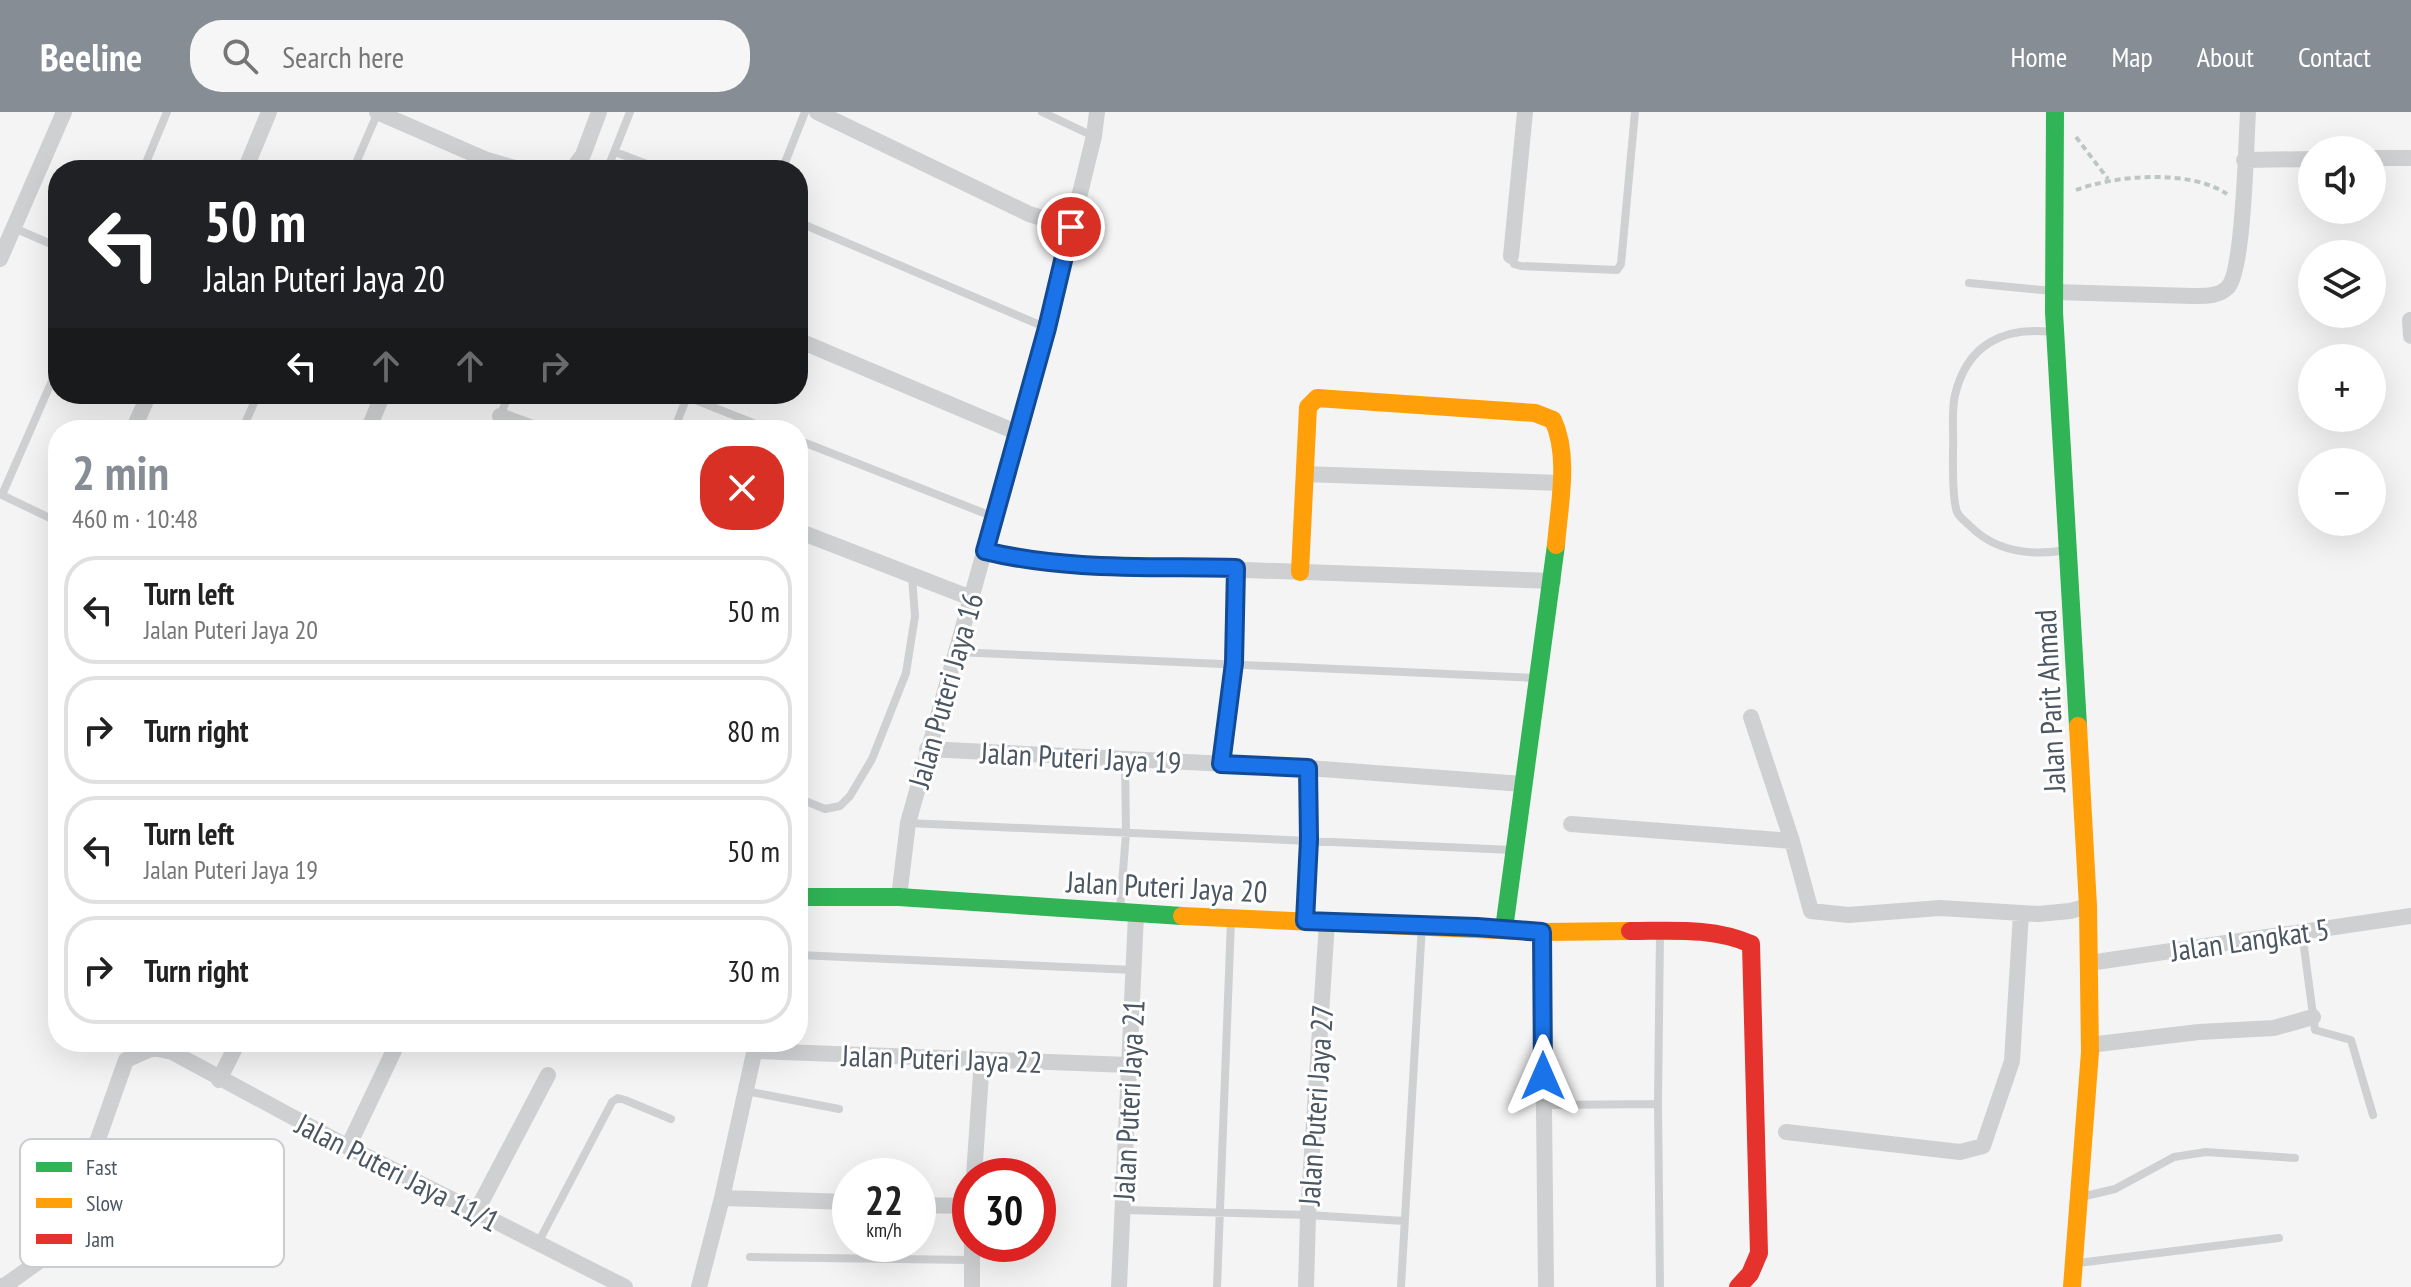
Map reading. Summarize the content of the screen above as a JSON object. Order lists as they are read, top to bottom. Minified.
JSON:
{"streets":{"street":["Jalan Puteri Jaya 16","Jalan Parit Ahmad","Jalan Puteri Jaya 19","Jalan Puteri Jaya 20","Jalan Langkat 5","Jalan Puteri Jaya 22","Jalan Puteri Jaya 21","Jalan Puteri Jaya 27","Jalan Puteri Jaya 11/1"]},"crossings":[["Jalan Puteri Jaya 16","Jalan Puteri Jaya 19"],["Jalan Puteri Jaya 16","Jalan Puteri Jaya 20"],["Jalan Parit Ahmad","Jalan Langkat 5"],["Jalan Puteri Jaya 20","Jalan Puteri Jaya 21"],["Jalan Puteri Jaya 20","Jalan Puteri Jaya 27"],["Jalan Puteri Jaya 22","Jalan Puteri Jaya 21"]],"legend":["Fast","Slow","Jam"],"page":{"header":"Beeline","search":"Search here","nav":["Home","Map","About","Contact"],"map_buttons":["+","−"],"turn":["50 m","Jalan Puteri Jaya 20"],"heading":["2 min","460 m · 10:48"],"list":[{"name":"Turn left","note":"Jalan Puteri Jaya 20","value":"50 m"},{"name":"Turn right","value":"80 m"},{"name":"Turn left","note":"Jalan Puteri Jaya 19","value":"50 m"},{"name":"Turn right","value":"30 m"}],"speed":"22 km/h","limit":"30"}}
